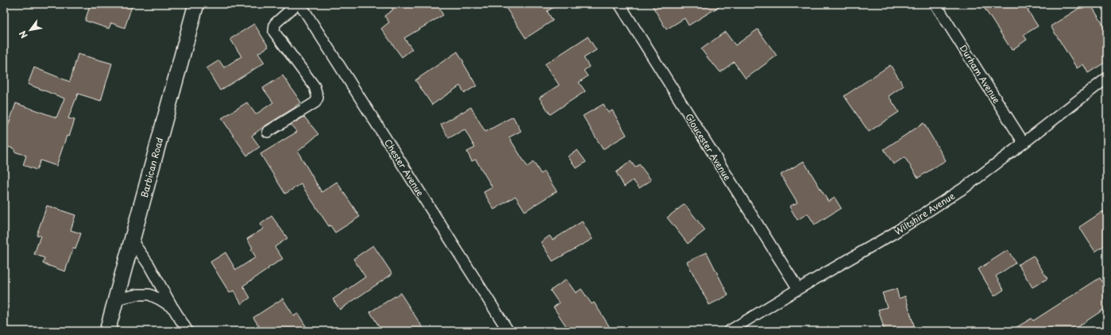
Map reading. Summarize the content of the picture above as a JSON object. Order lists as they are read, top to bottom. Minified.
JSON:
{"streets":{"main road":["Barbican Road"],"street":["Durham Avenue","Gloucester Avenue","Chester Avenue","Wiltshire Avenue"]},"crossings":[["Durham Avenue","Wiltshire Avenue"],["Gloucester Avenue","Wiltshire Avenue"]],"north":"bottom left"}
